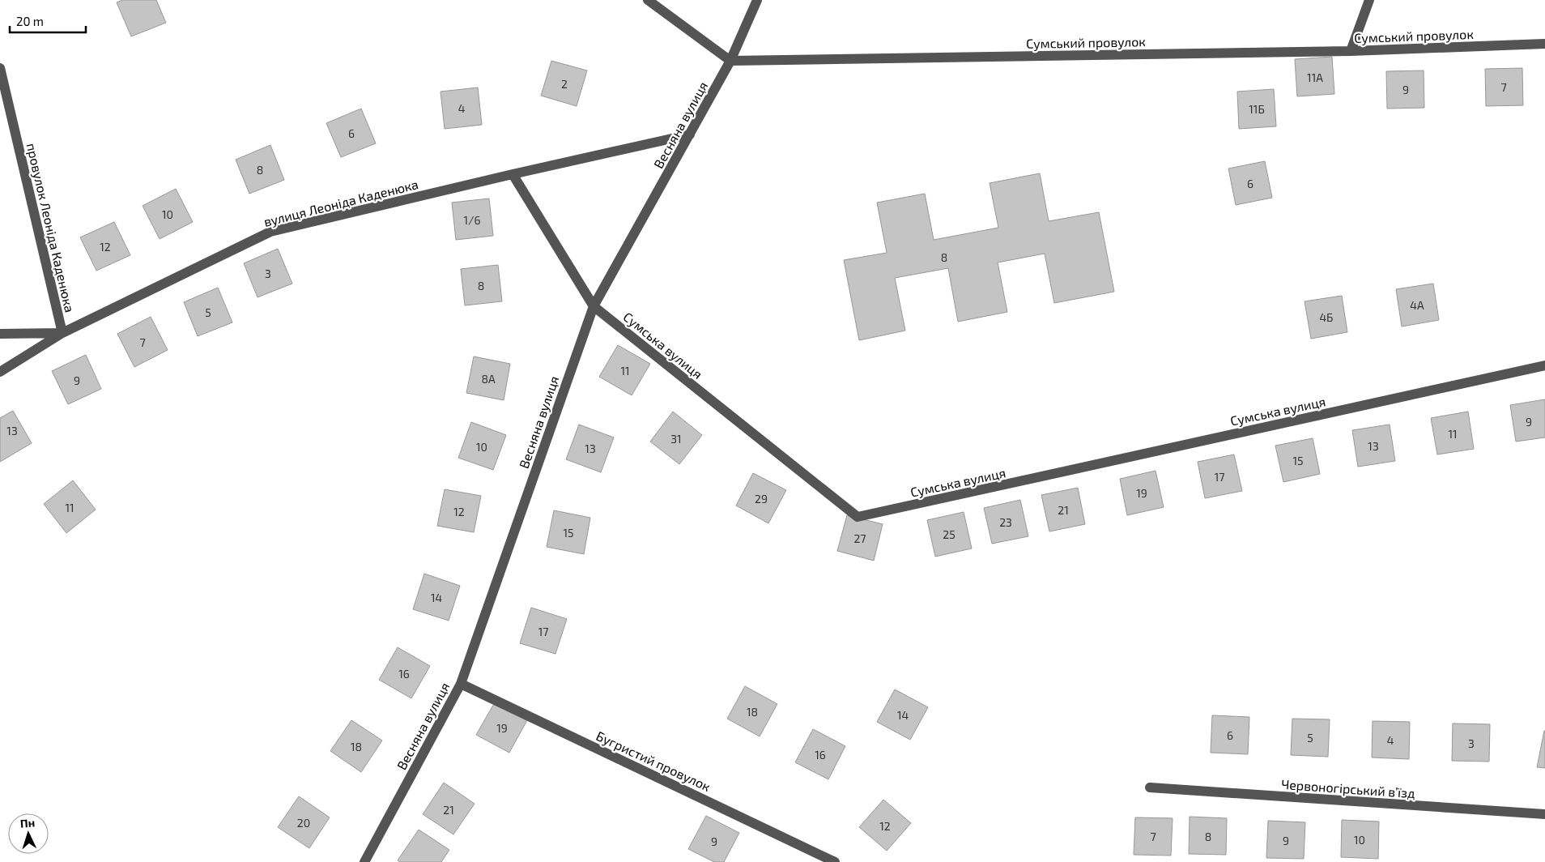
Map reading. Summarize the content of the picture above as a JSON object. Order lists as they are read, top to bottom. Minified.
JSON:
{"streets":{"street":["Сумський провулок","Весняна вулиця","вулиця Леоніда Каденюка","провулок Леоніда Каденюка","Сумська вулиця","Бугристий провулок","Червоногірський в’їзд"]},"crossings":[["Сумський провулок","Весняна вулиця"],["Весняна вулиця","вулиця Леоніда Каденюка"],["Весняна вулиця","Сумська вулиця"],["Весняна вулиця","Бугристий провулок"],["вулиця Леоніда Каденюка","провулок Леоніда Каденюка"],["вулиця Леоніда Каденюка","Сумська вулиця"]],"house_numbers":["11А","2","7","9","4","11Б","6","8","6","10","1/6","12","8","3","8","4А","5","4Б","7","11","8А","9","9","13","11","31","13","10","13","15","17","19","29","11","21","12","23","15","25","27","14","17","16","18","14","19","6","5","4","3","18","16","21","20","12","7","8","10","9","9"],"scale_bar":"20 m","north":"top"}
